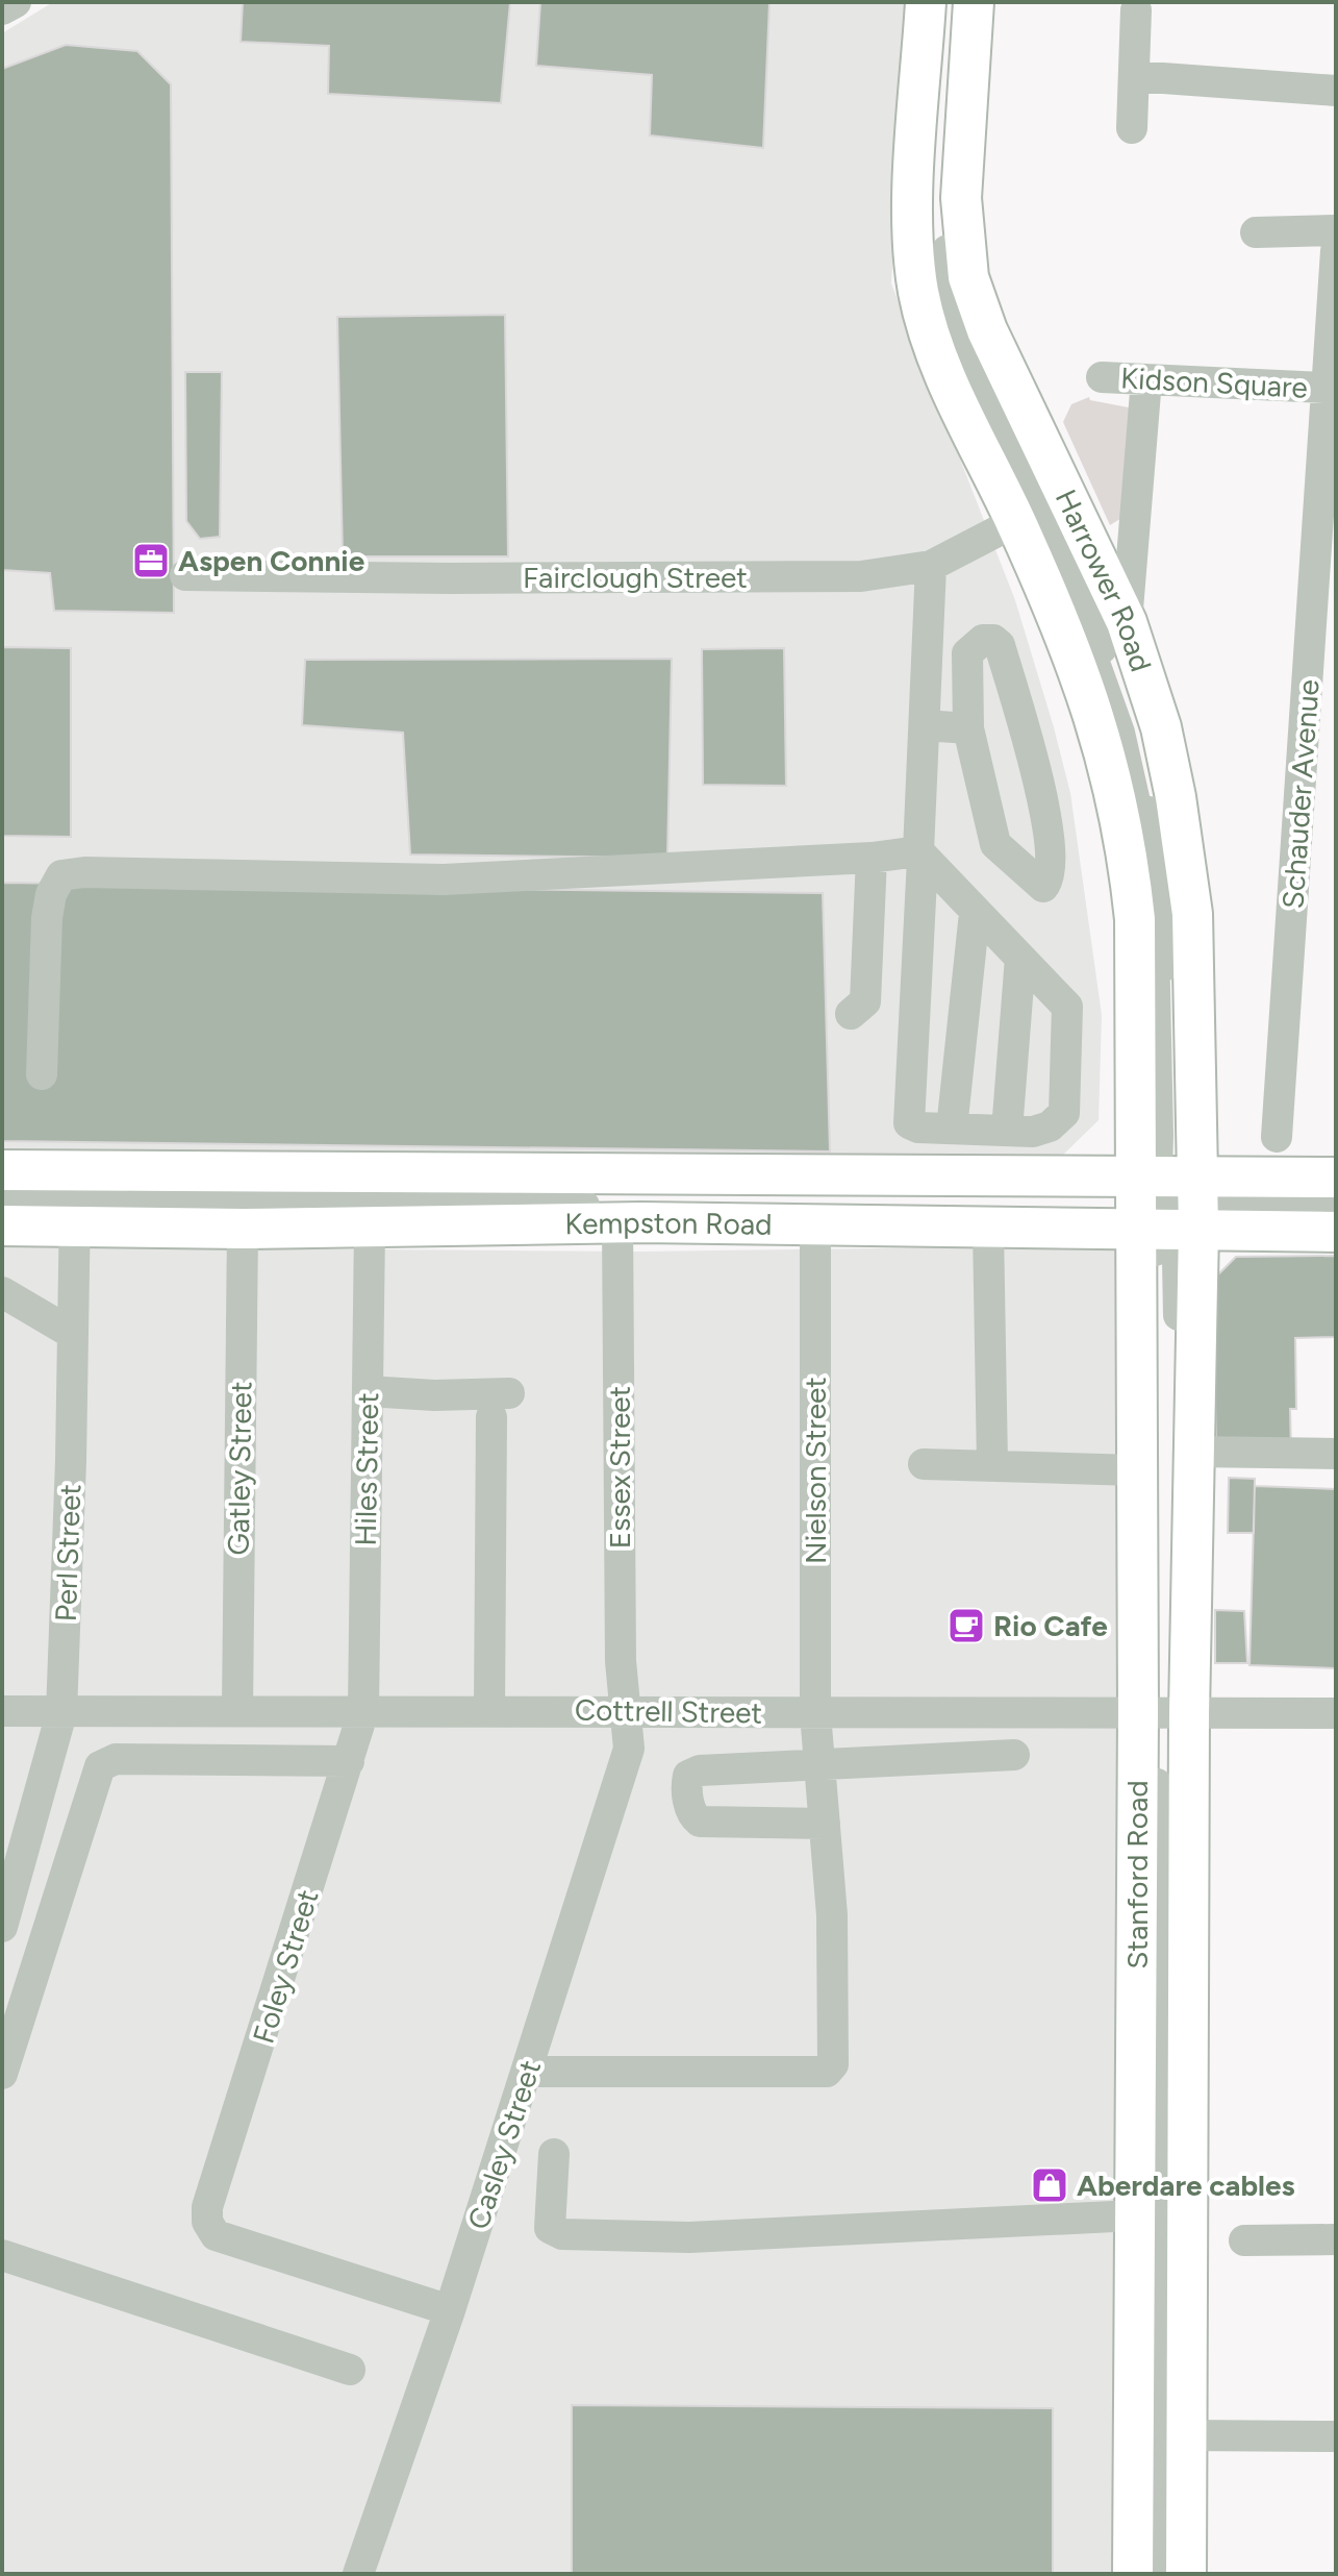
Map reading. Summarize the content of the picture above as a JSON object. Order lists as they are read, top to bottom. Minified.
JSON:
{"streets":{"main road":["Harrower Road","Kempston Road","Stanford Road"],"street":["Kidson Square","Fairclough Street","Schauder Avenue","Essex Street","Gatley Street","Hiles Street","Nielson Street","Perl Street","Cottrell Street","Foley Street","Casley Street"]},"crossings":[["Kidson Square","Schauder Avenue"],["Fairclough Street","Harrower Road"],["Harrower Road","Kempston Road"],["Harrower Road","Stanford Road"],["Kempston Road","Essex Street"],["Kempston Road","Gatley Street"],["Kempston Road","Hiles Street"],["Kempston Road","Nielson Street"],["Kempston Road","Perl Street"],["Kempston Road","Stanford Road"],["Essex Street","Cottrell Street"],["Essex Street","Casley Street"],["Gatley Street","Cottrell Street"],["Hiles Street","Cottrell Street"],["Hiles Street","Foley Street"],["Nielson Street","Cottrell Street"],["Nielson Street","Casley Street"],["Perl Street","Cottrell Street"],["Cottrell Street","Stanford Road"],["Cottrell Street","Foley Street"],["Cottrell Street","Casley Street"],["Foley Street","Casley Street"]],"places":{"office":["Aspen Connie"],"cafe":["Rio Cafe"],"shop":["Aberdare cables"]}}
